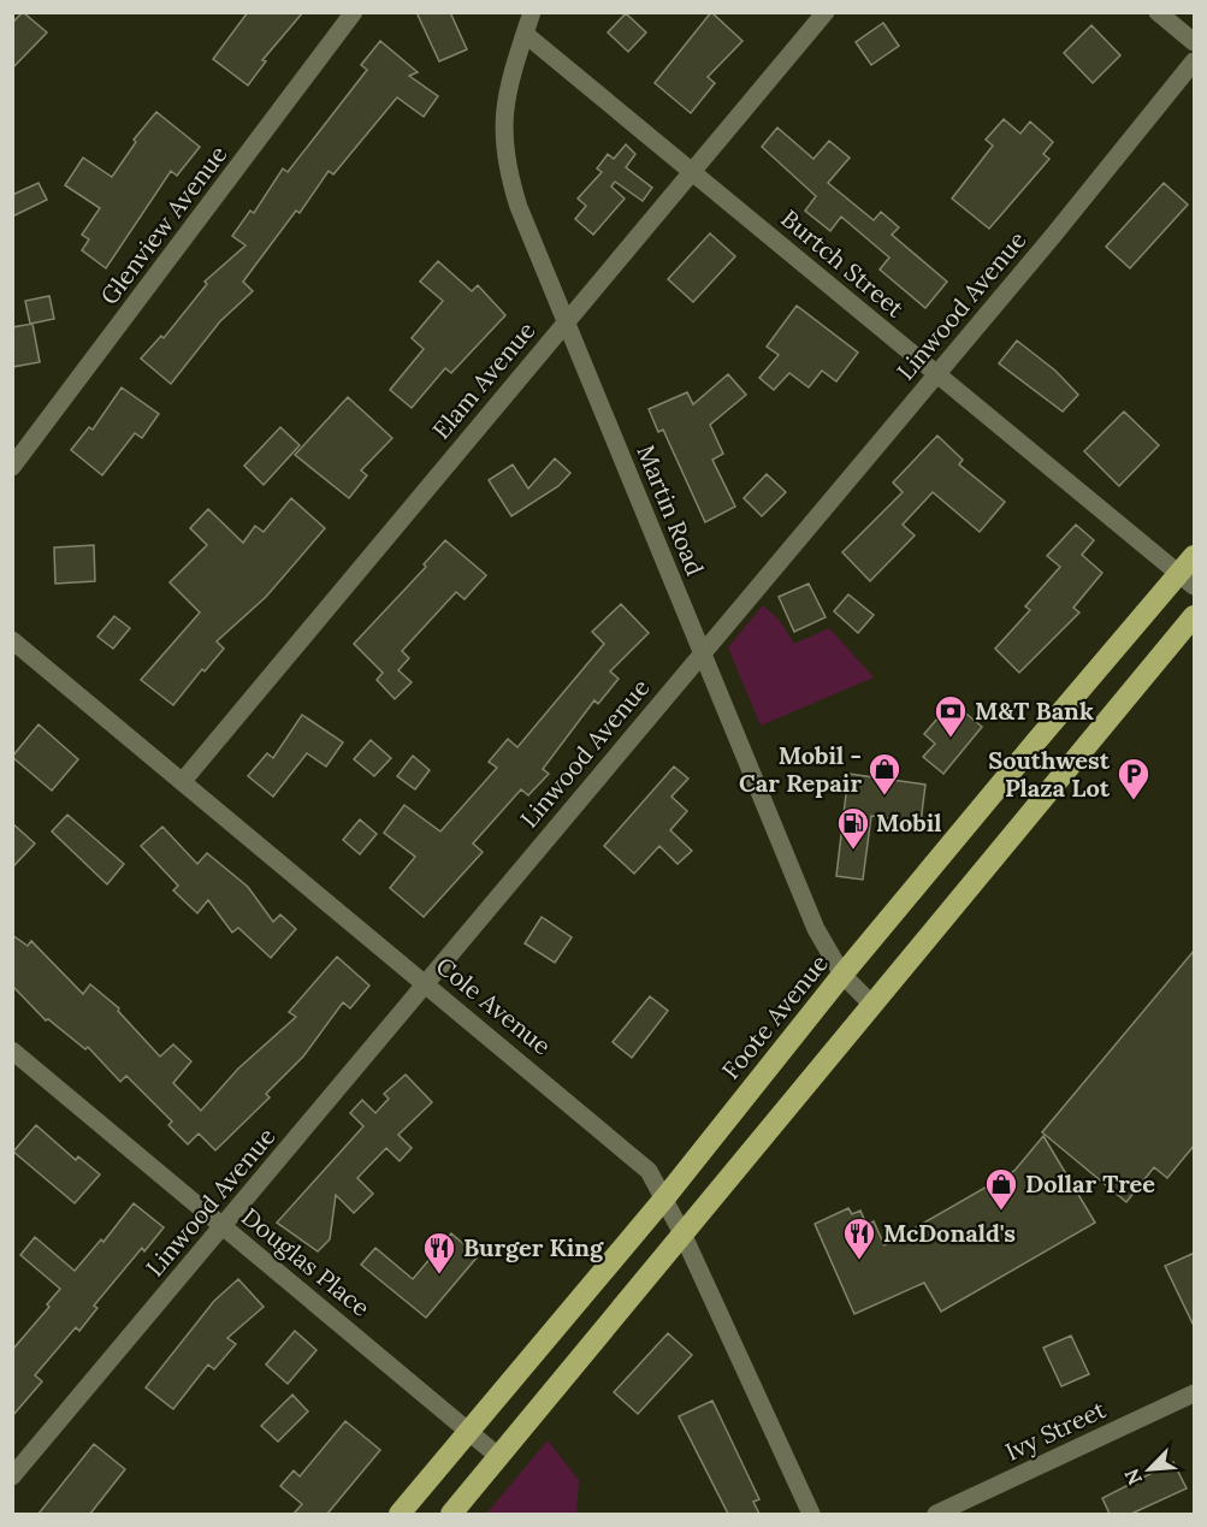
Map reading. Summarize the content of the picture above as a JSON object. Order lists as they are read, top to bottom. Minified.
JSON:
{"streets":{"highway":["Foote Avenue"],"street":["Glenview Avenue","Burtch Street","Linwood Avenue","Elam Avenue","Martin Road","Cole Avenue","Douglas Place","Ivy Street"]},"crossings":[["Burtch Street","Linwood Avenue"],["Burtch Street","Elam Avenue"],["Burtch Street","Martin Road"],["Burtch Street","Foote Avenue"],["Linwood Avenue","Martin Road"],["Linwood Avenue","Cole Avenue"],["Linwood Avenue","Douglas Place"],["Elam Avenue","Martin Road"],["Elam Avenue","Cole Avenue"],["Martin Road","Foote Avenue"],["Cole Avenue","Foote Avenue"],["Foote Avenue","Douglas Place"]],"places":{"bank":["M&T Bank"],"shop":["Mobil - Car Repair","Dollar Tree"],"parking":["Southwest Plaza Lot"],"fuel station":["Mobil"],"restaurant":["McDonald's","Burger King"]},"north":"bottom left"}
